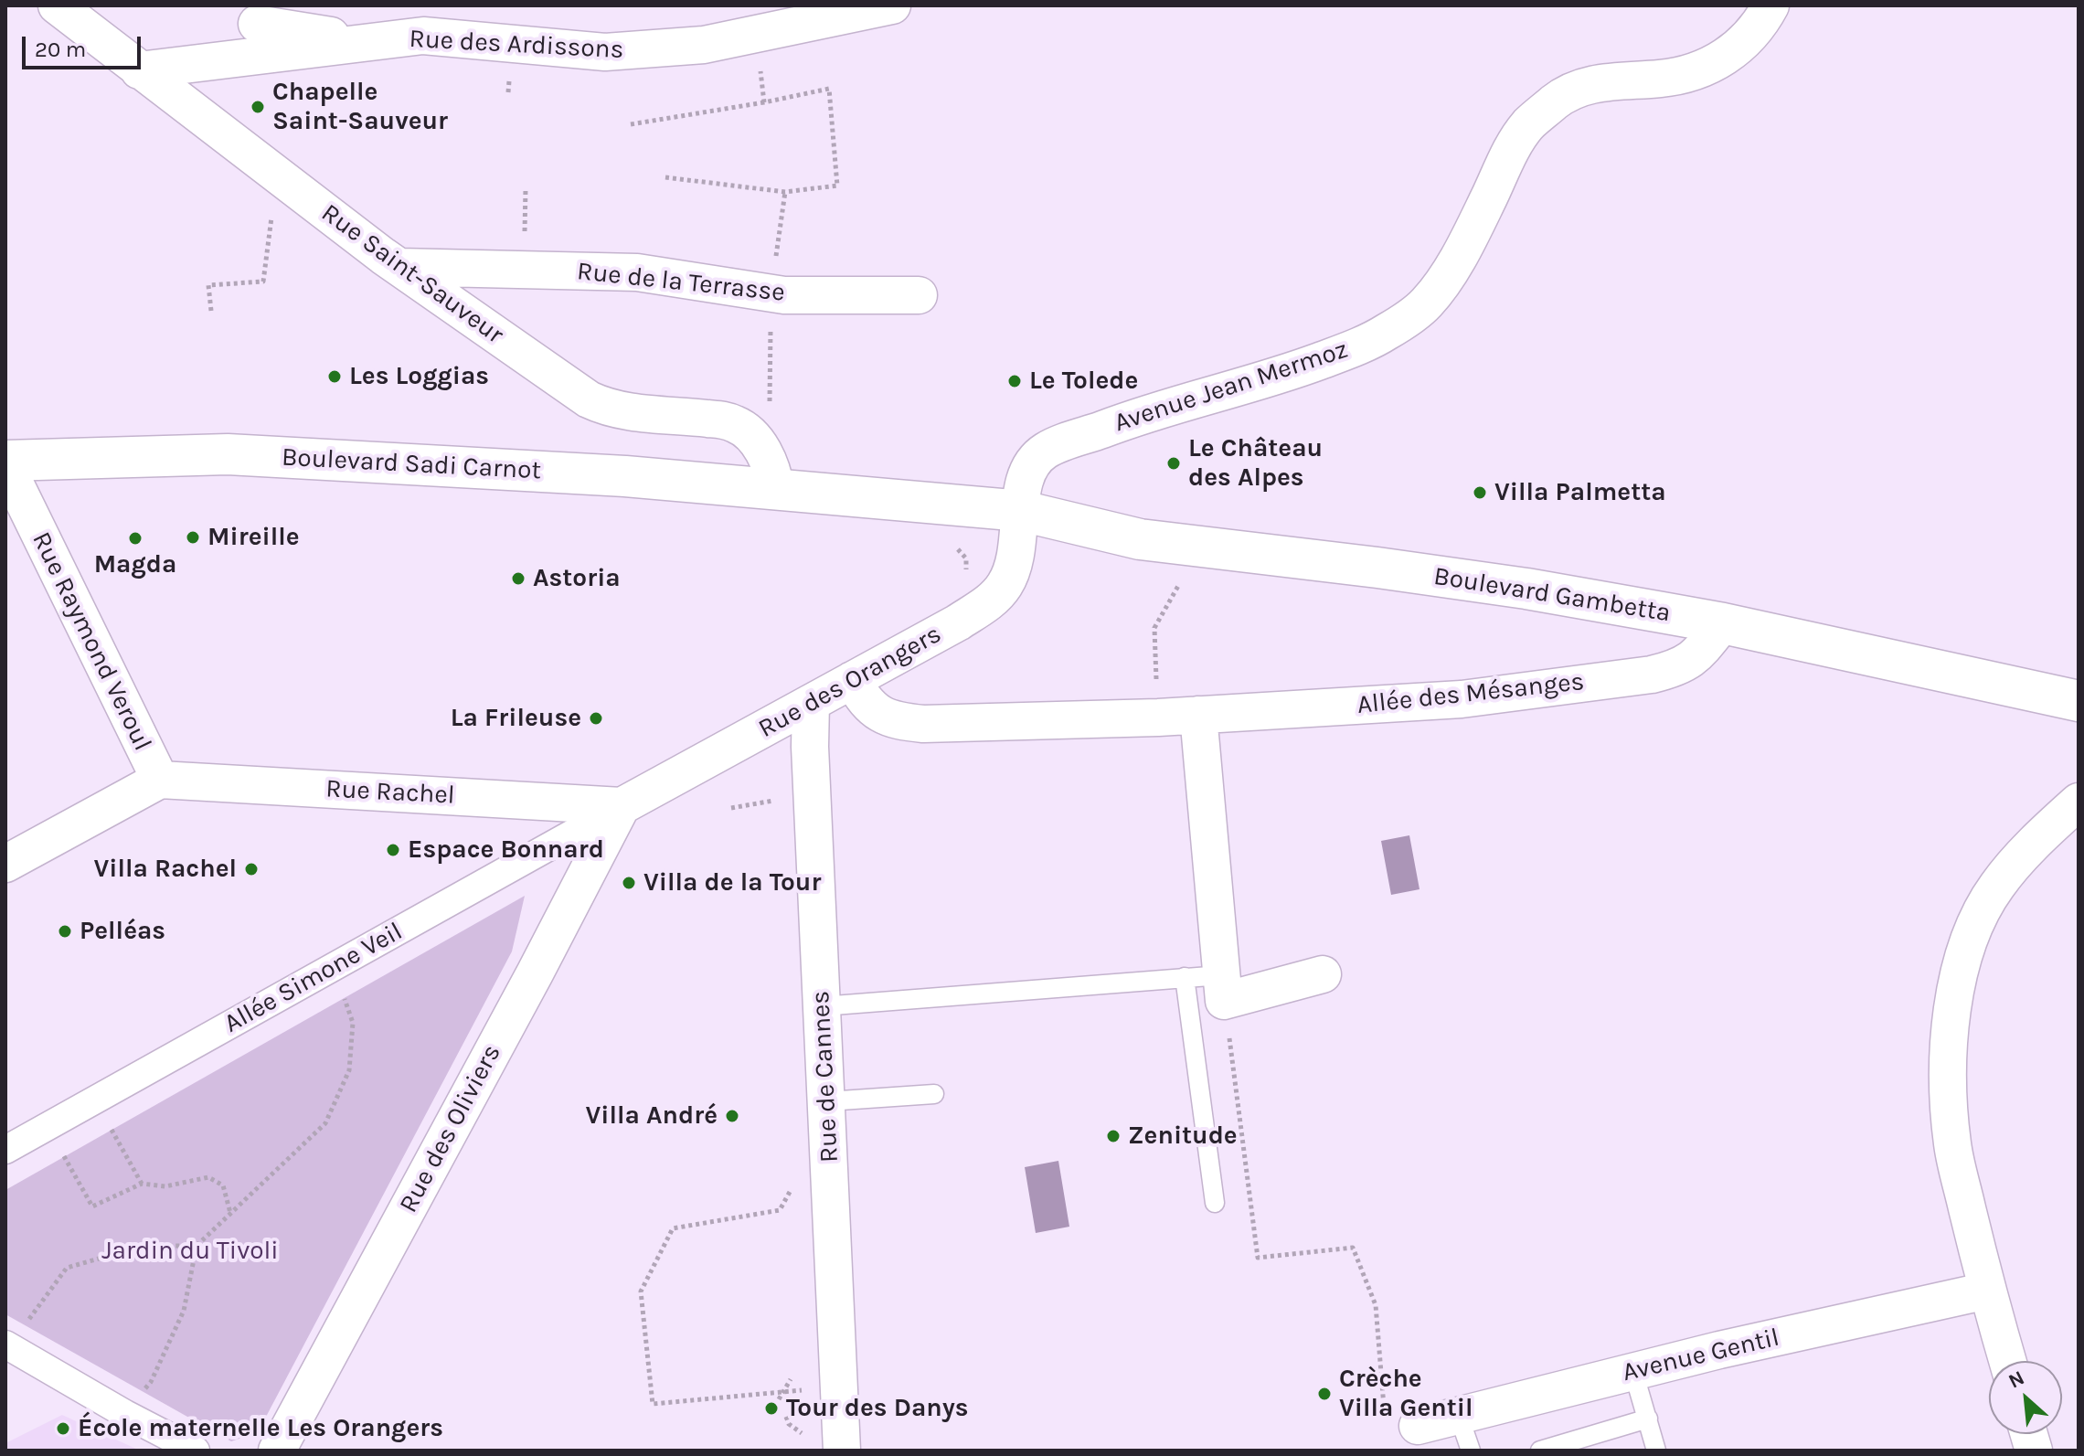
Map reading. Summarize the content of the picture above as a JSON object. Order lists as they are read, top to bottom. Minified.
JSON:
{"streets":{"main road":["Boulevard Sadi Carnot","Boulevard Gambetta"],"street":["Rue des Ardissons","Rue Saint-Sauveur","Rue de la Terrasse","Avenue Jean Mermoz","Rue Raymond Veroul","Rue des Orangers","Allée des Mésanges","Rue Rachel","Allée Simone Veil","Rue de Cannes","Rue des Oliviers","Avenue Gentil"]},"crossings":[["Rue des Ardissons","Rue Saint-Sauveur"],["Rue Saint-Sauveur","Rue de la Terrasse"],["Rue Saint-Sauveur","Boulevard Sadi Carnot"],["Avenue Jean Mermoz","Boulevard Gambetta"],["Avenue Jean Mermoz","Rue des Orangers"],["Boulevard Sadi Carnot","Boulevard Gambetta"],["Boulevard Sadi Carnot","Rue Raymond Veroul"],["Boulevard Gambetta","Rue des Orangers"],["Boulevard Gambetta","Allée des Mésanges"],["Rue Raymond Veroul","Rue Rachel"],["Rue des Orangers","Allée des Mésanges"],["Rue des Orangers","Rue Rachel"],["Rue des Orangers","Allée Simone Veil"],["Rue des Orangers","Rue de Cannes"],["Rue des Orangers","Rue des Oliviers"],["Rue Rachel","Allée Simone Veil"],["Rue Rachel","Rue des Oliviers"],["Allée Simone Veil","Rue des Oliviers"]],"parks":["Jardin du Tivoli"],"places":["Chapelle Saint-Sauveur","Les Loggias","Le Tolede","Le Château des Alpes","Villa Palmetta","Mireille","Magda","Astoria","La Frileuse","Espace Bonnard","Villa Rachel","Villa de la Tour","Pelléas","Villa André","Zenitude","Crèche Villa Gentil","Tour des Danys","École maternelle Les Orangers"],"scale_bar":"20 m","north":"top left"}
